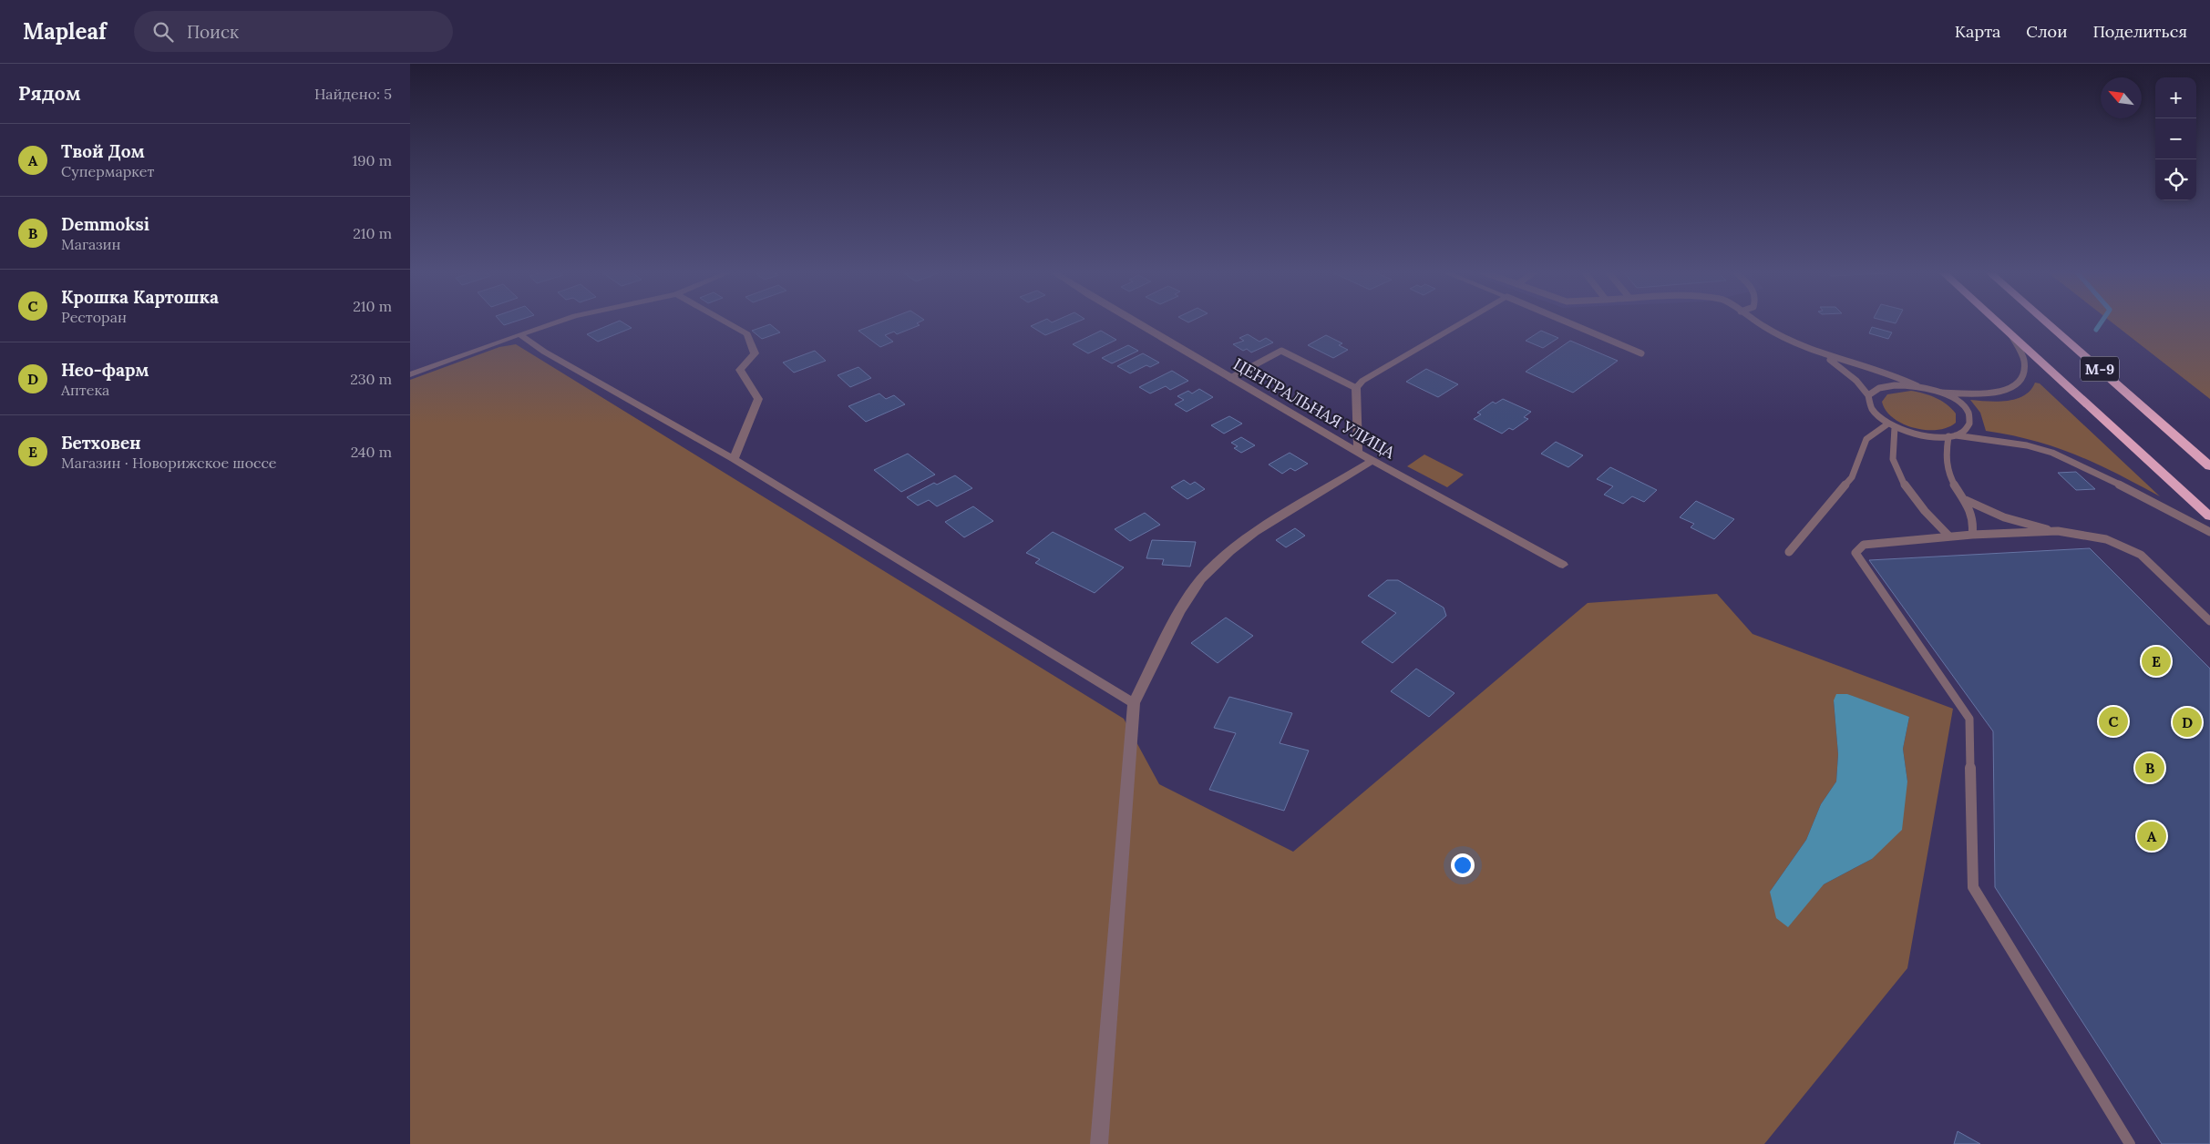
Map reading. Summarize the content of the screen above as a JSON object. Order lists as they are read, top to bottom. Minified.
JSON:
{"streets":{"highway":["М-9"],"street":["ЦЕНТРАЛЬНАЯ УЛИЦА"]},"north":"top left","page":{"header":"Mapleaf","search":"Поиск","nav":["Карта","Слои","Поделиться"],"heading":["Рядом","Найдено: 5"],"map_buttons":["+","−"],"list":[{"mark":"A","name":"Твой Дом","note":"Супермаркет","value":"190 m"},{"mark":"B","name":"Demmoksi","note":"Магазин","value":"210 m"},{"mark":"C","name":"Крошка Картошка","note":"Ресторан","value":"210 m"},{"mark":"D","name":"Нео-фарм","note":"Аптека","value":"230 m"},{"mark":"E","name":"Бетховен","note":"Магазин · Новорижское шоссе","value":"240 m"}],"pins":["E","C","D","B","A"]}}
